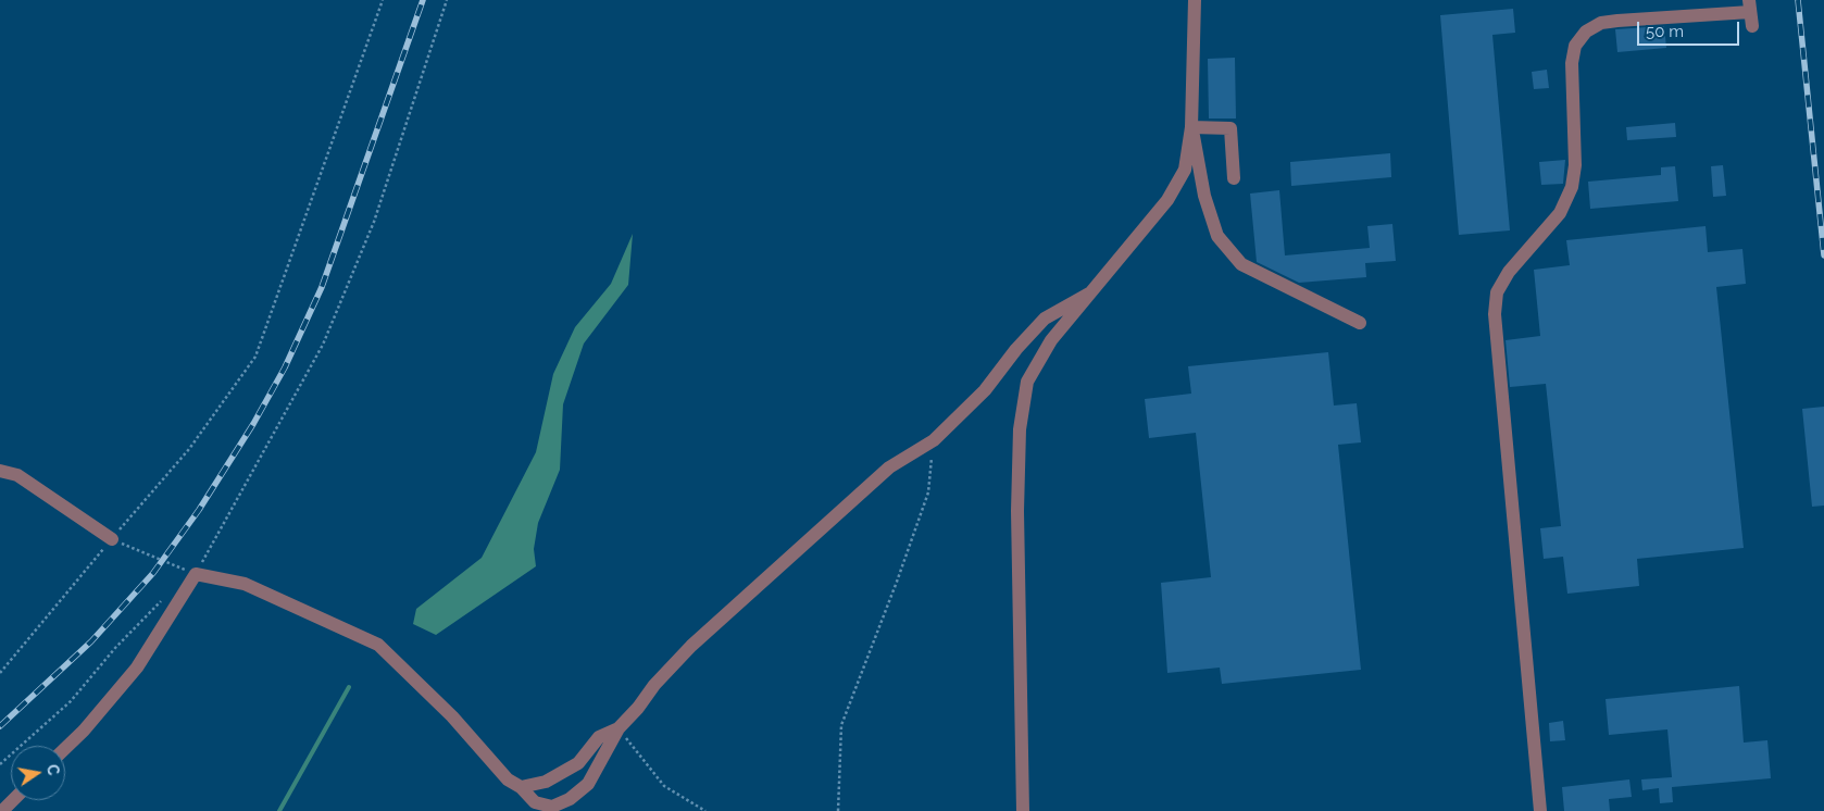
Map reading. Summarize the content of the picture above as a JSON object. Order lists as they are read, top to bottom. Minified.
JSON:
{"scale_bar":"50 m","north":"right"}
